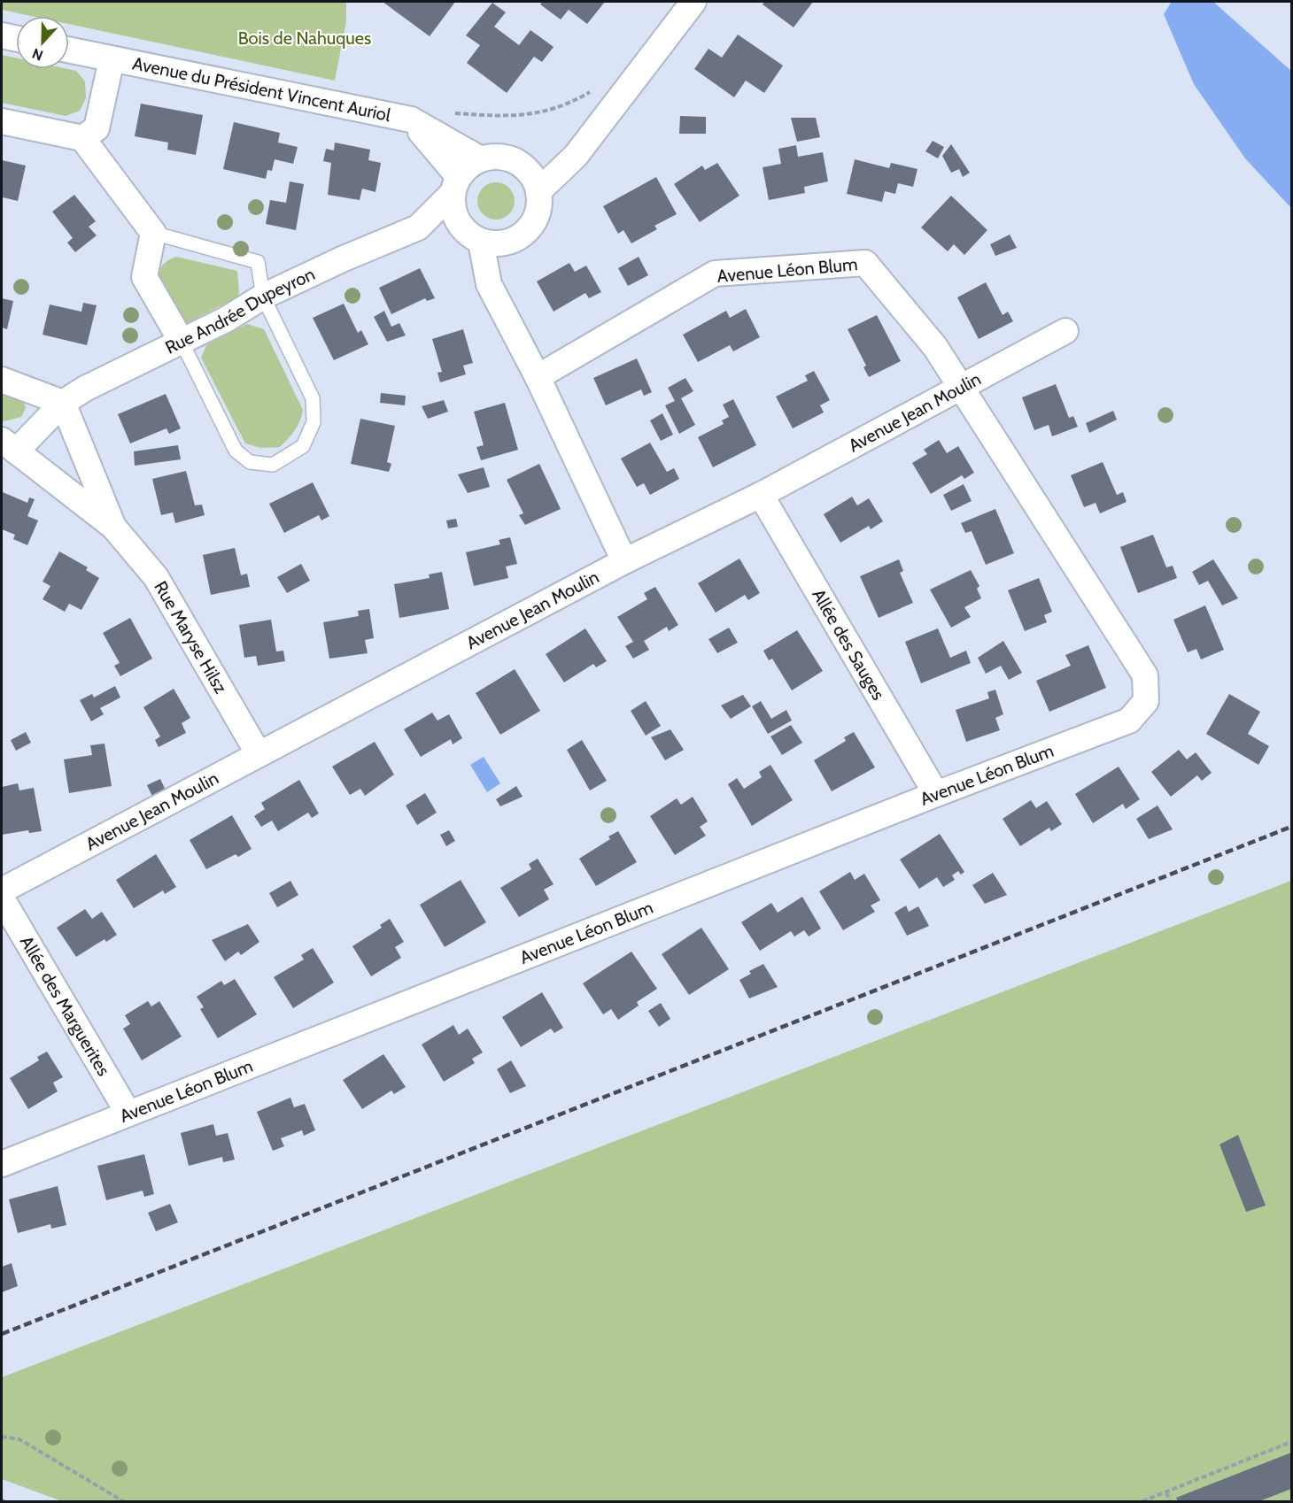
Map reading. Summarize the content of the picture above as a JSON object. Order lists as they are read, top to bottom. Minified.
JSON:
{"streets":{"street":["Avenue du Président Vincent Auriol","Avenue Léon Blum","Rue Andrée Dupeyron","Avenue Jean Moulin","Rue Maryse Hilsz","Allée des Sauges","Allée des Marguerites"]},"crossings":[["Avenue du Président Vincent Auriol","Rue Andrée Dupeyron"],["Avenue Léon Blum","Avenue Jean Moulin"],["Avenue Léon Blum","Allée des Sauges"],["Avenue Léon Blum","Allée des Marguerites"],["Rue Andrée Dupeyron","Rue Maryse Hilsz"],["Avenue Jean Moulin","Rue Maryse Hilsz"],["Avenue Jean Moulin","Allée des Sauges"]],"parks":["Bois de Nahuques"],"north":"bottom"}
